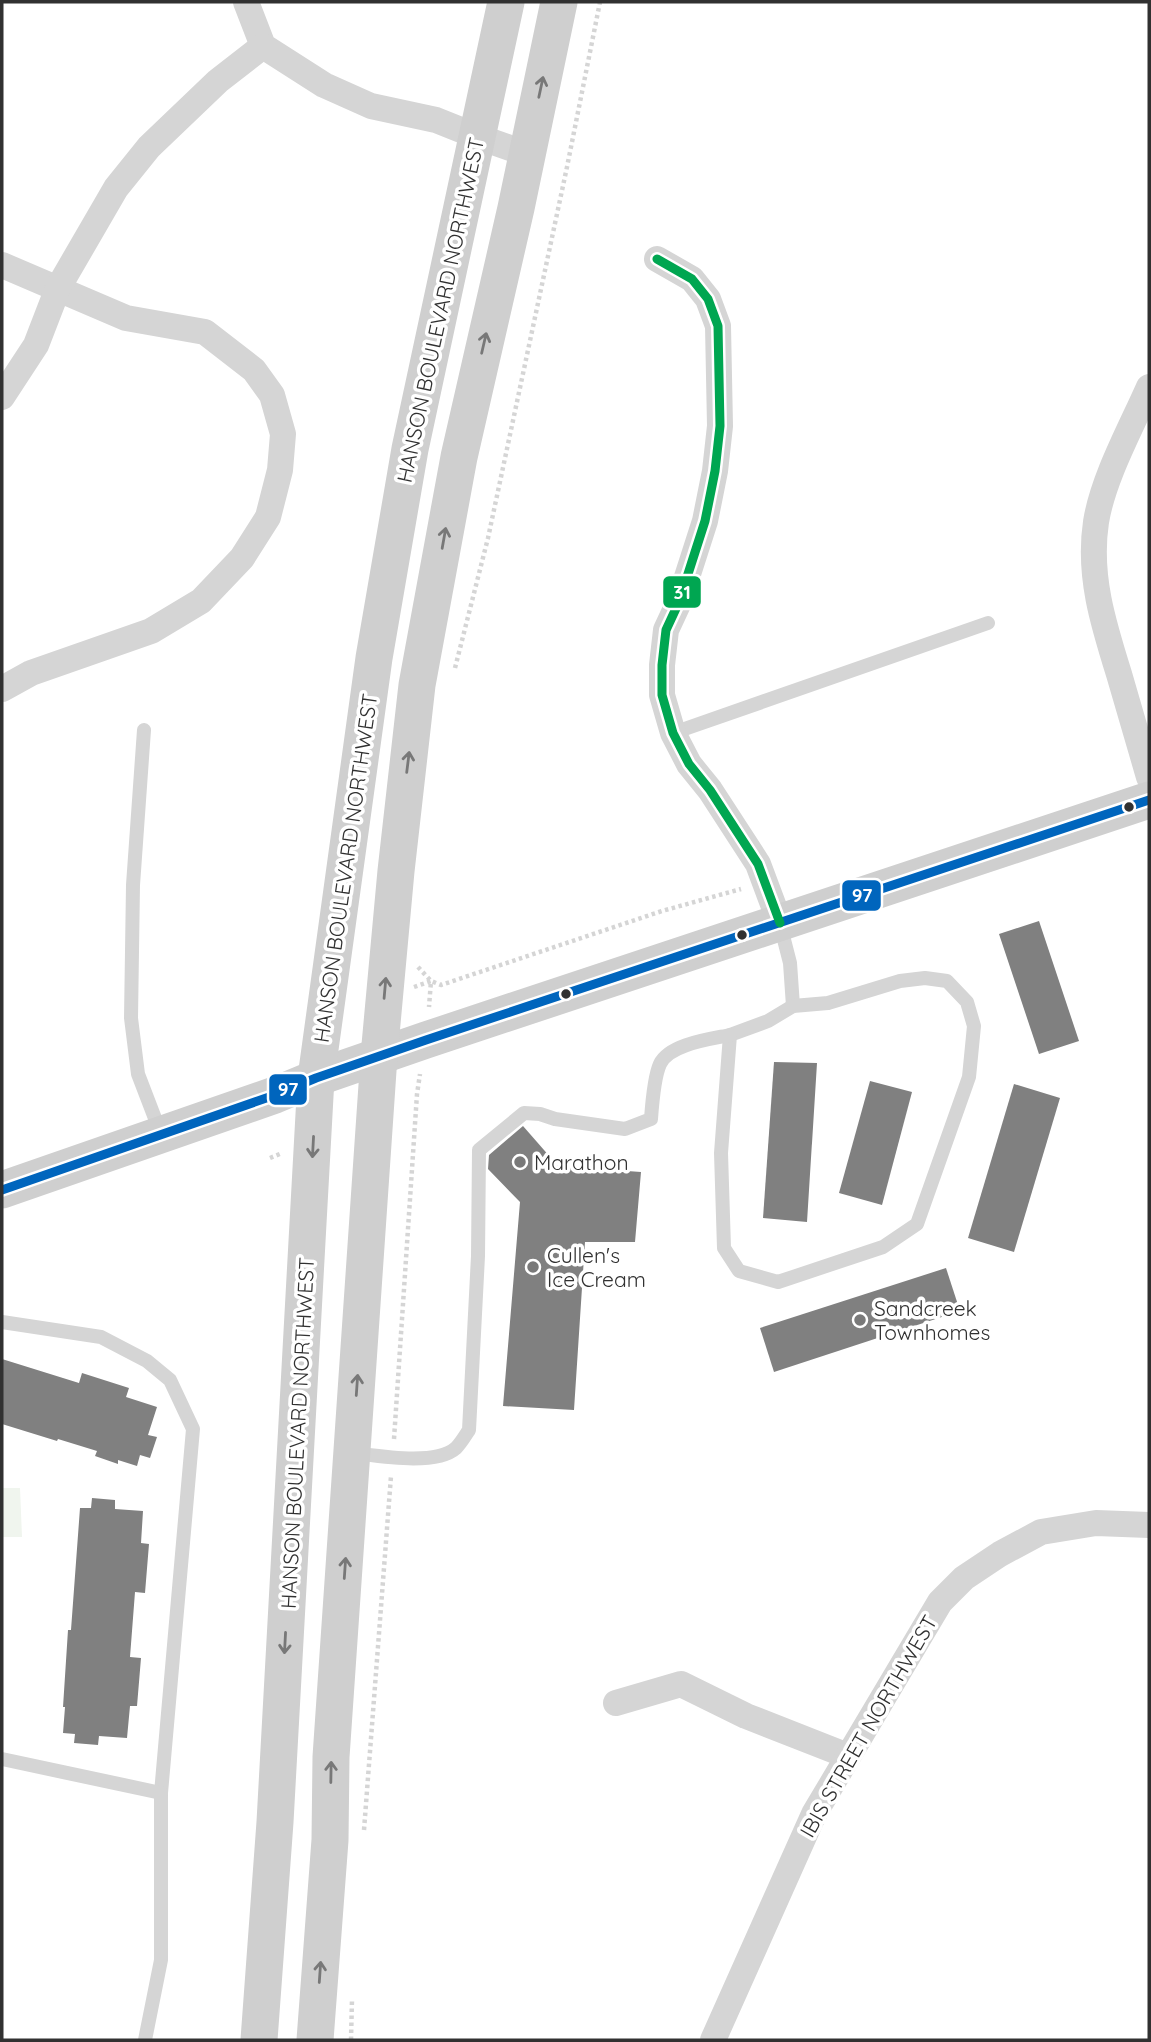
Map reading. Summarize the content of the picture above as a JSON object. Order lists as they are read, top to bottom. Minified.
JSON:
{"streets":{"main road":["HANSON BOULEVARD NORTHWEST"],"street":["IBIS STREET NORTHWEST"]},"places":["Marathon","Cullen's Ice Cream","Sandcreek Townhomes"],"lines":["transit line 31","transit line 97"]}
